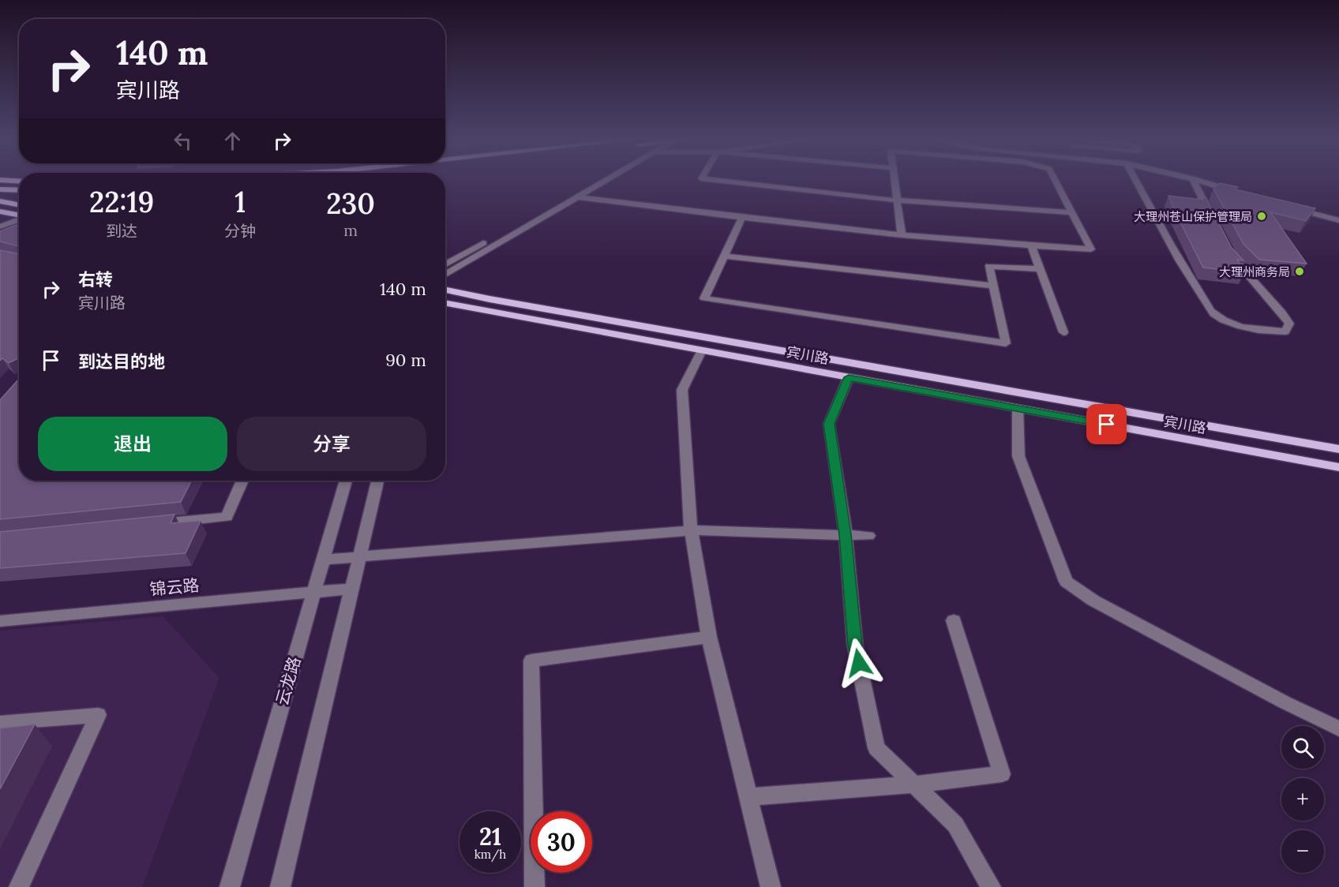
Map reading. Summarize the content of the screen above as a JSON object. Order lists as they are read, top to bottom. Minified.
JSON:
{"streets":{"main road":["宾川路"],"street":["锦云路","云龙路"]},"crossings":[["锦云路","云龙路"]],"places":["大理州苍山保护管理局","大理州商务局"],"page":{"turn":["140 m","宾川路"],"eta":["22:19","到达","1","分钟","230","m"],"list":[{"name":"右转","note":"宾川路","value":"140 m"},{"name":"到达目的地","value":"90 m"}],"buttons":["退出","分享"],"map_buttons":["+","−"],"speed":"21 km/h","limit":"30"}}
